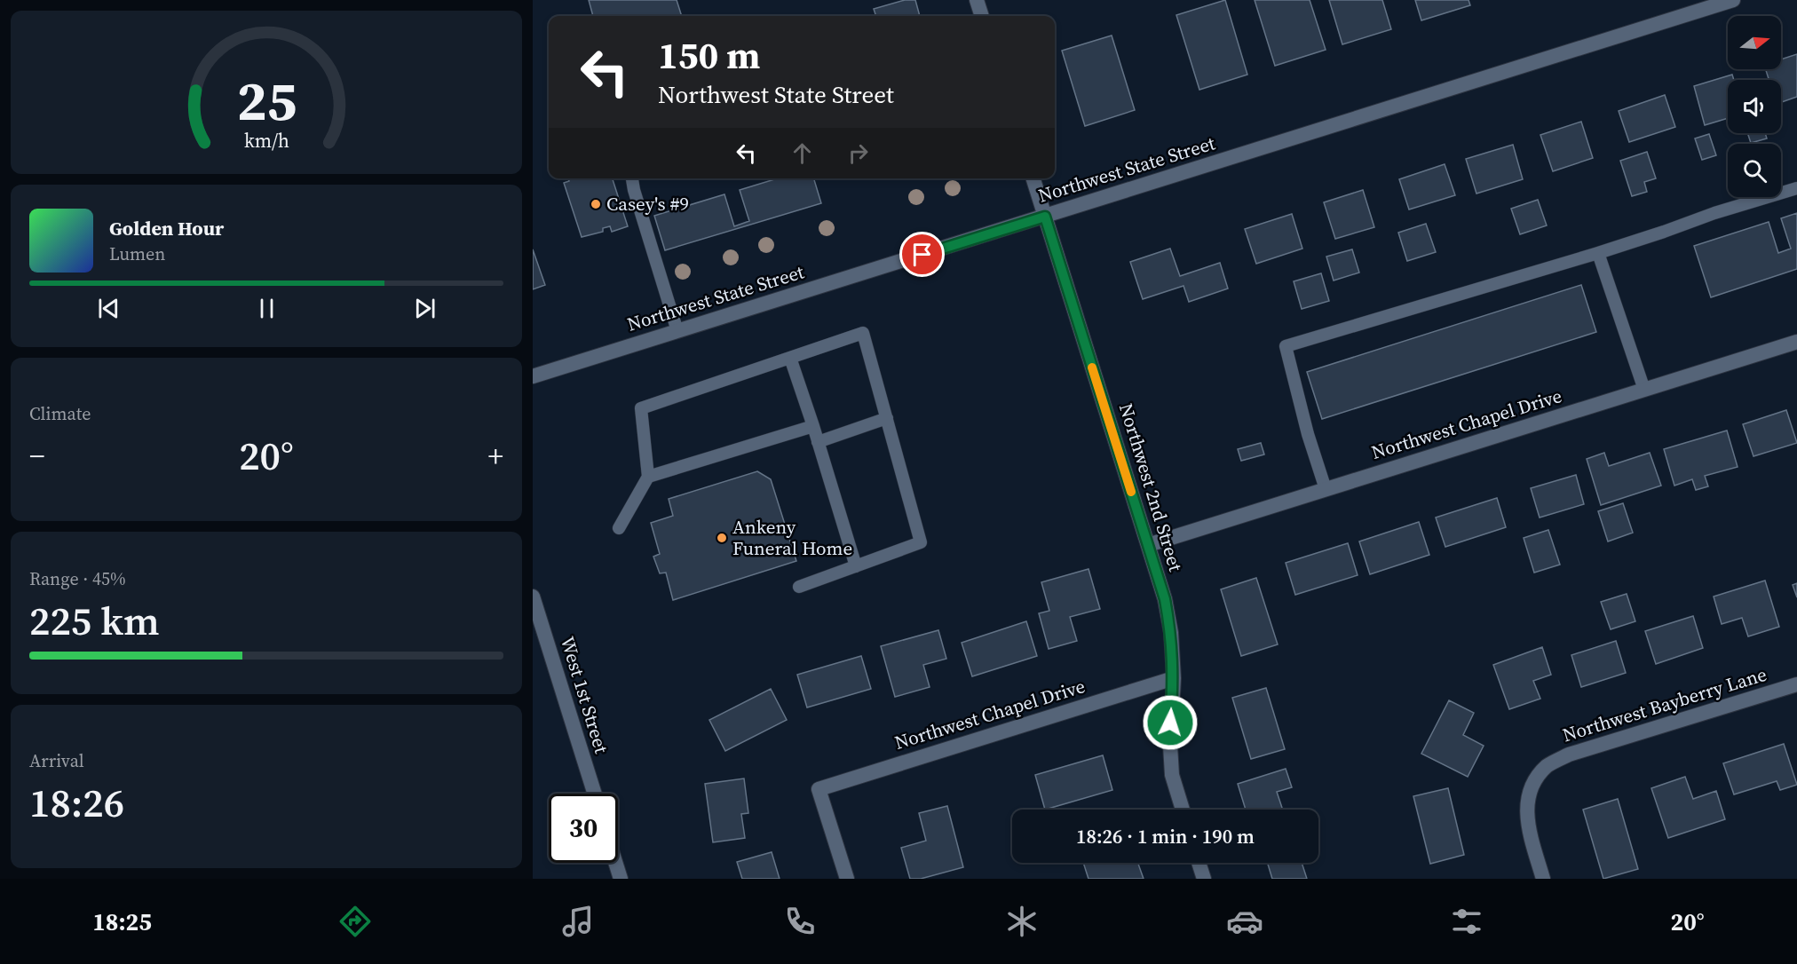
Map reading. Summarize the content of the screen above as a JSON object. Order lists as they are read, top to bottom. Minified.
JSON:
{"streets":{"street":["Northwest State Street","Northwest Chapel Drive","Northwest 2nd Street","West 1st Street","Northwest Bayberry Lane"]},"crossings":[["Northwest State Street","Northwest 2nd Street"],["Northwest Chapel Drive","Northwest 2nd Street"]],"places":["Casey's #9","Ankeny Funeral Home"],"north":"right","page":{"turn":["150 m","Northwest State Street"],"song":["Golden Hour","Lumen"],"tile":["Climate",["Range · 45%","225 km"],["Arrival","18:26"]],"heat":["−","20°","+"],"limit":"30","trip":"18:26 · 1 min · 190 m","tabs":["18:25","20°"],"gauge":["25","km/h"]}}
